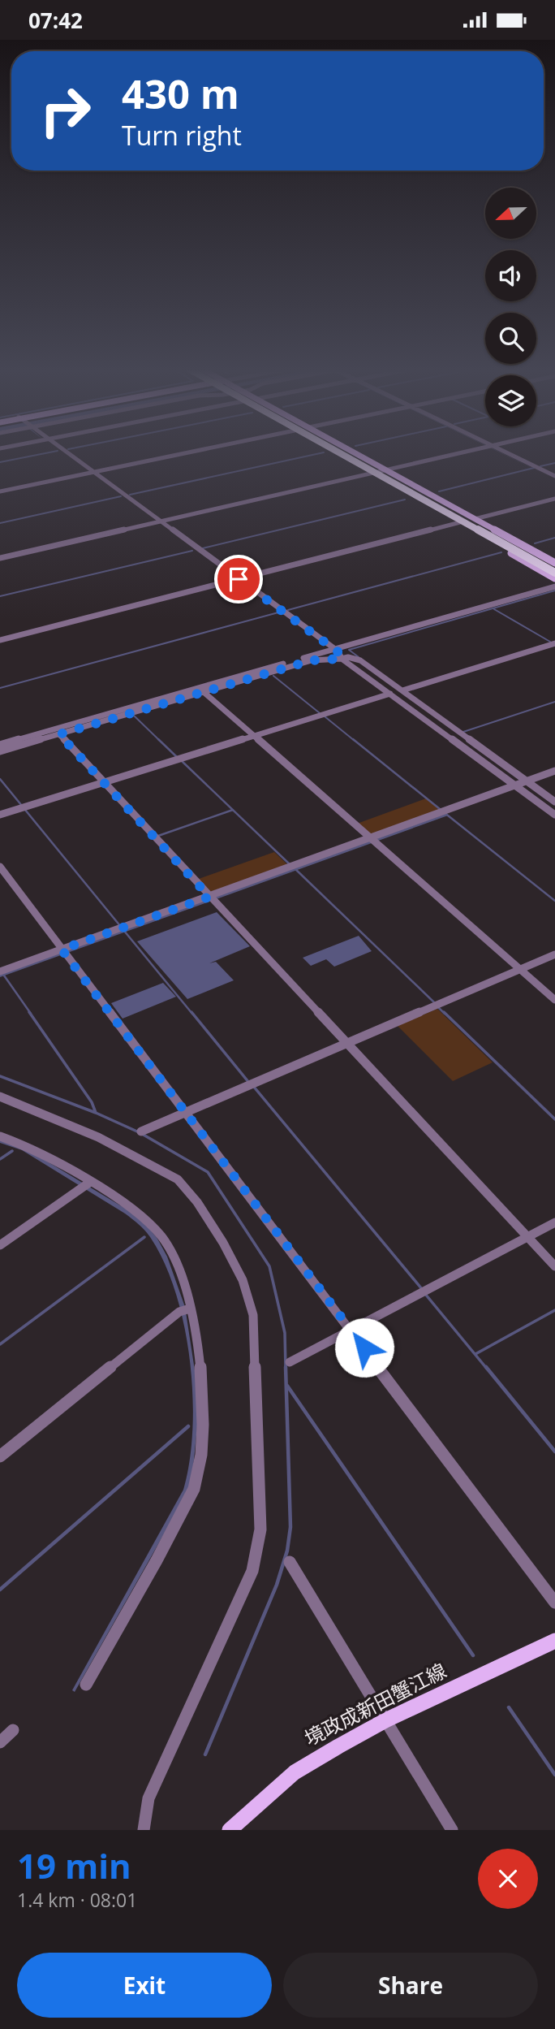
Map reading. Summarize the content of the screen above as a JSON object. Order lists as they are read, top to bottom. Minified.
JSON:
{"streets":{"main road":["境政成新田蟹江線"]},"north":"left","page":{"status":"07:42","turn":["430 m","Turn right"],"heading":["19 min","1.4 km · 08:01"],"buttons":["Exit","Share"]}}
